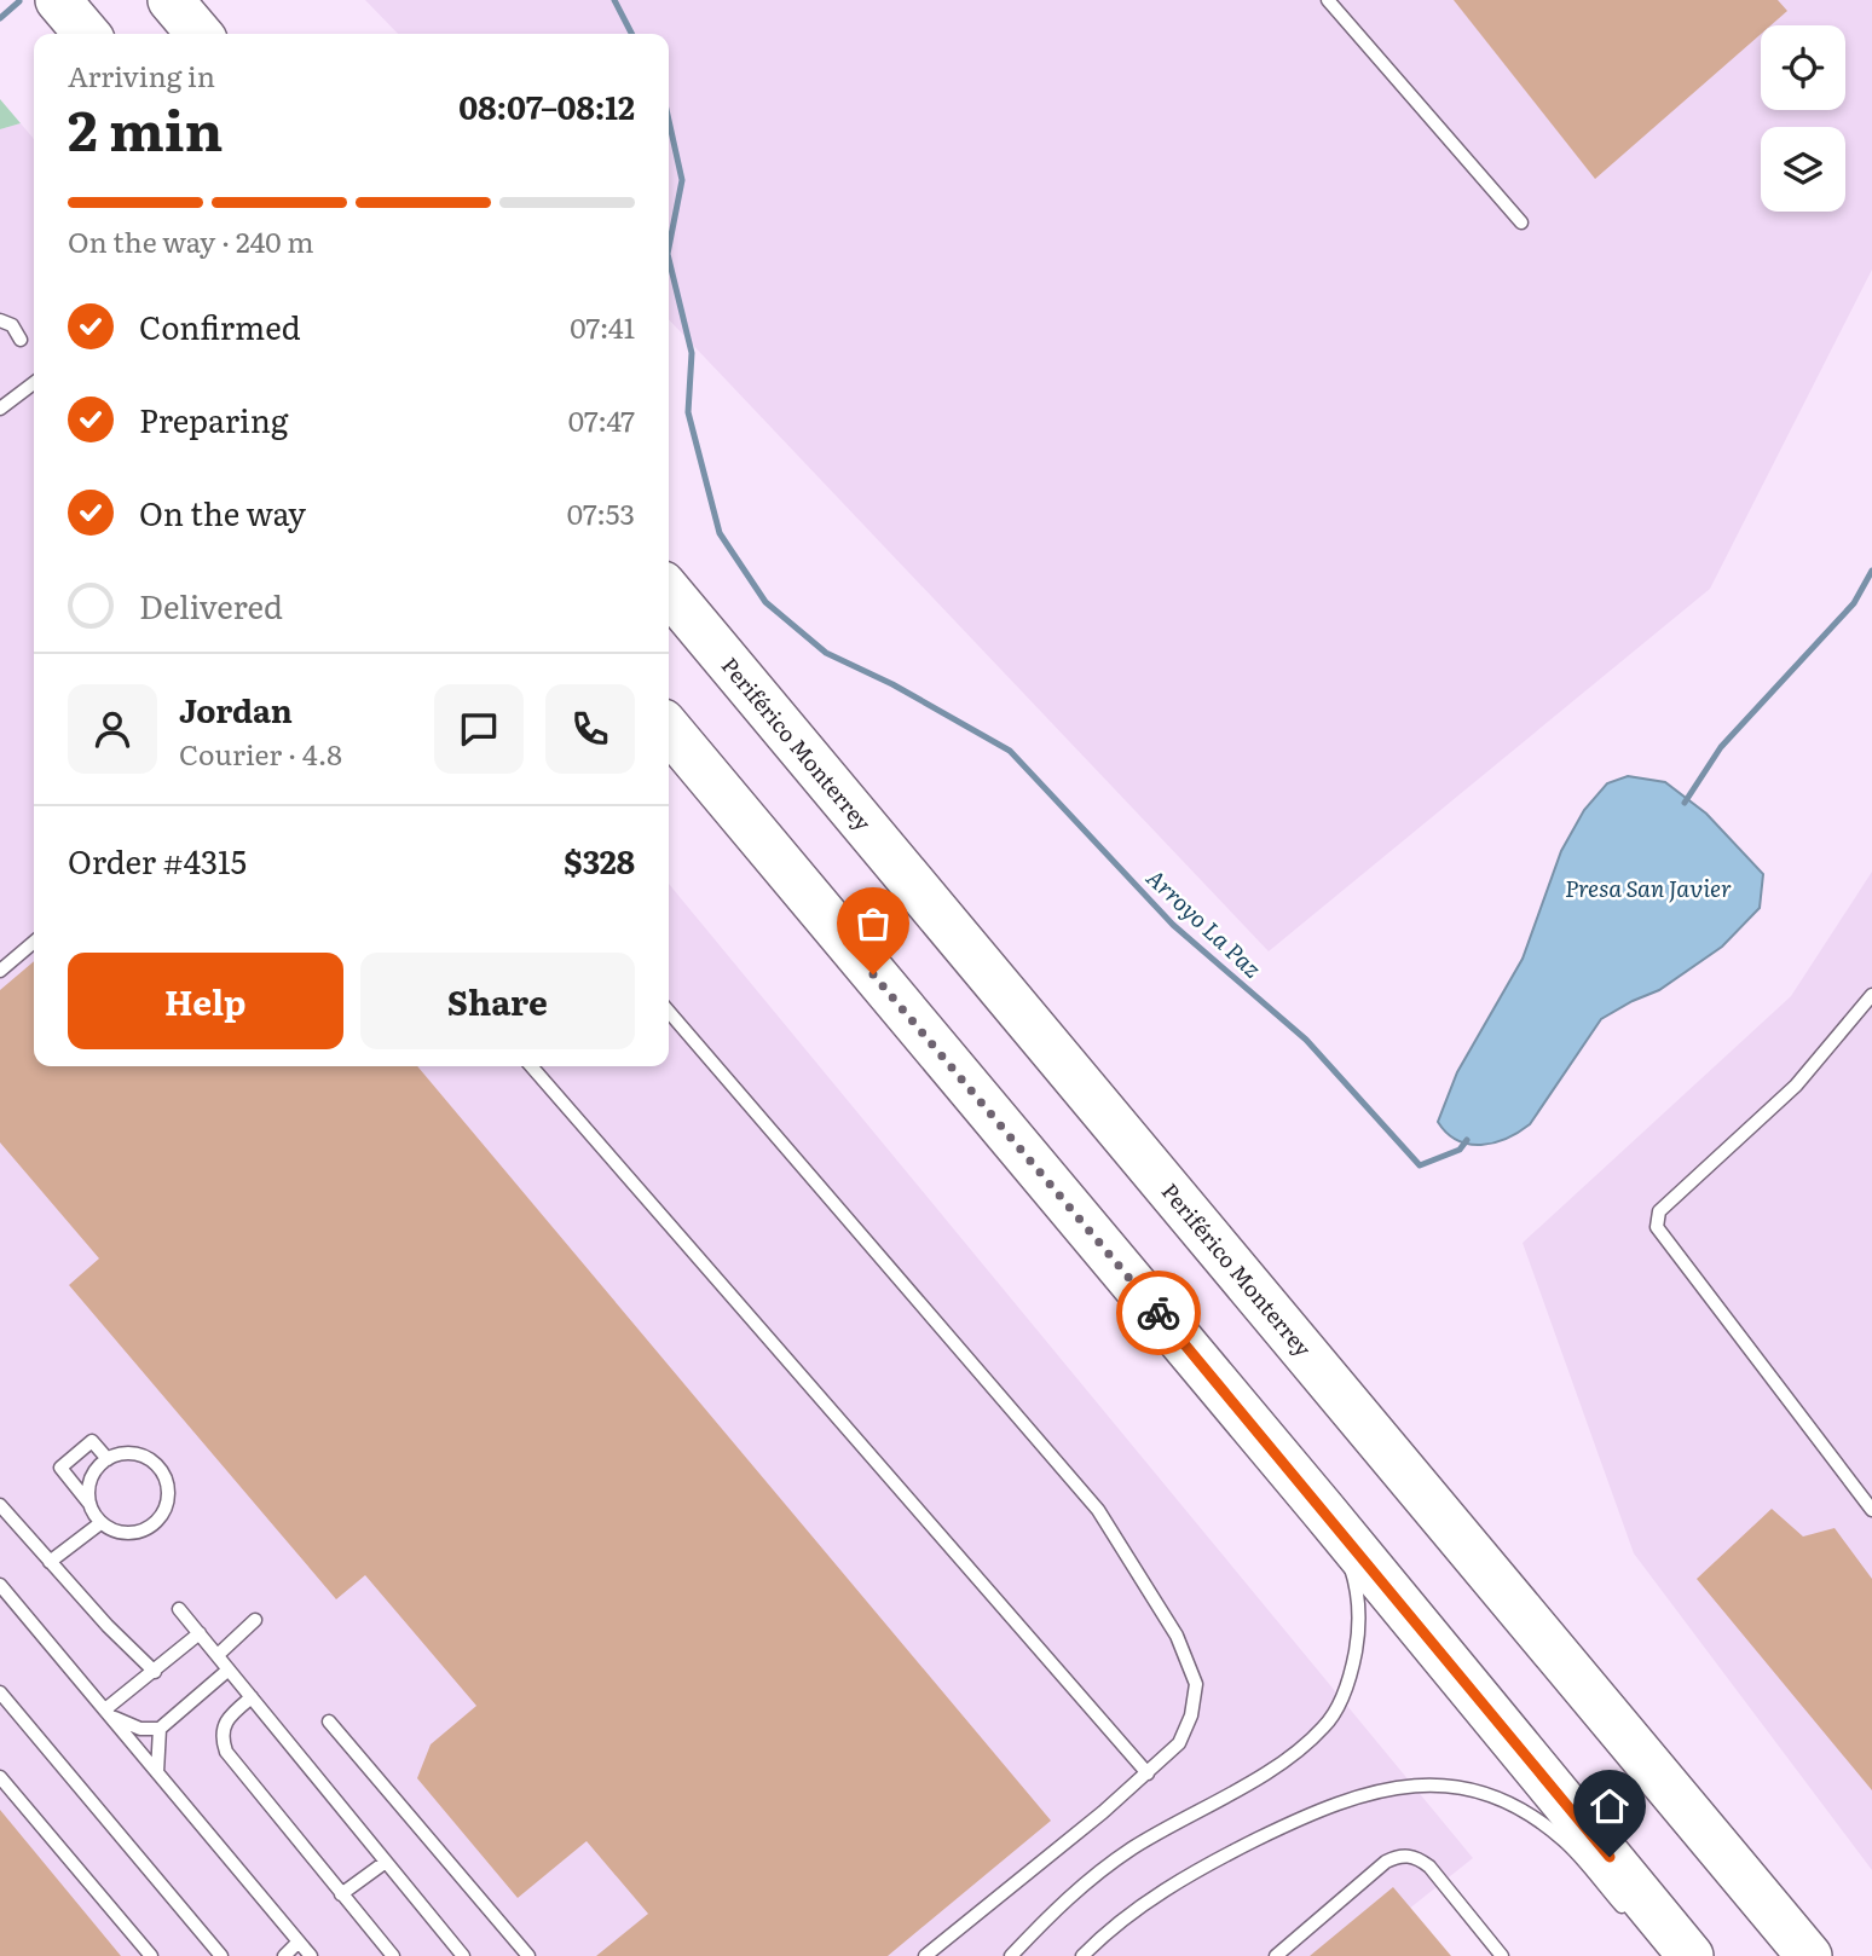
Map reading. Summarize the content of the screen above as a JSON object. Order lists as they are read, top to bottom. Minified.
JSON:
{"streets":{"highway":["Periférico Monterrey"]},"water":["Presa San Javier","Arroyo La Paz"],"page":{"heading":["2 min","Arriving in","08:07–08:12"],"panel":["Jordan","Courier · 4.8","Order #4315","$328"],"bar":"On the way · 240 m","list":[["Confirmed","07:41"],["Preparing","07:47"],["On the way","07:53"],"Delivered"],"buttons":["Help","Share"]}}
